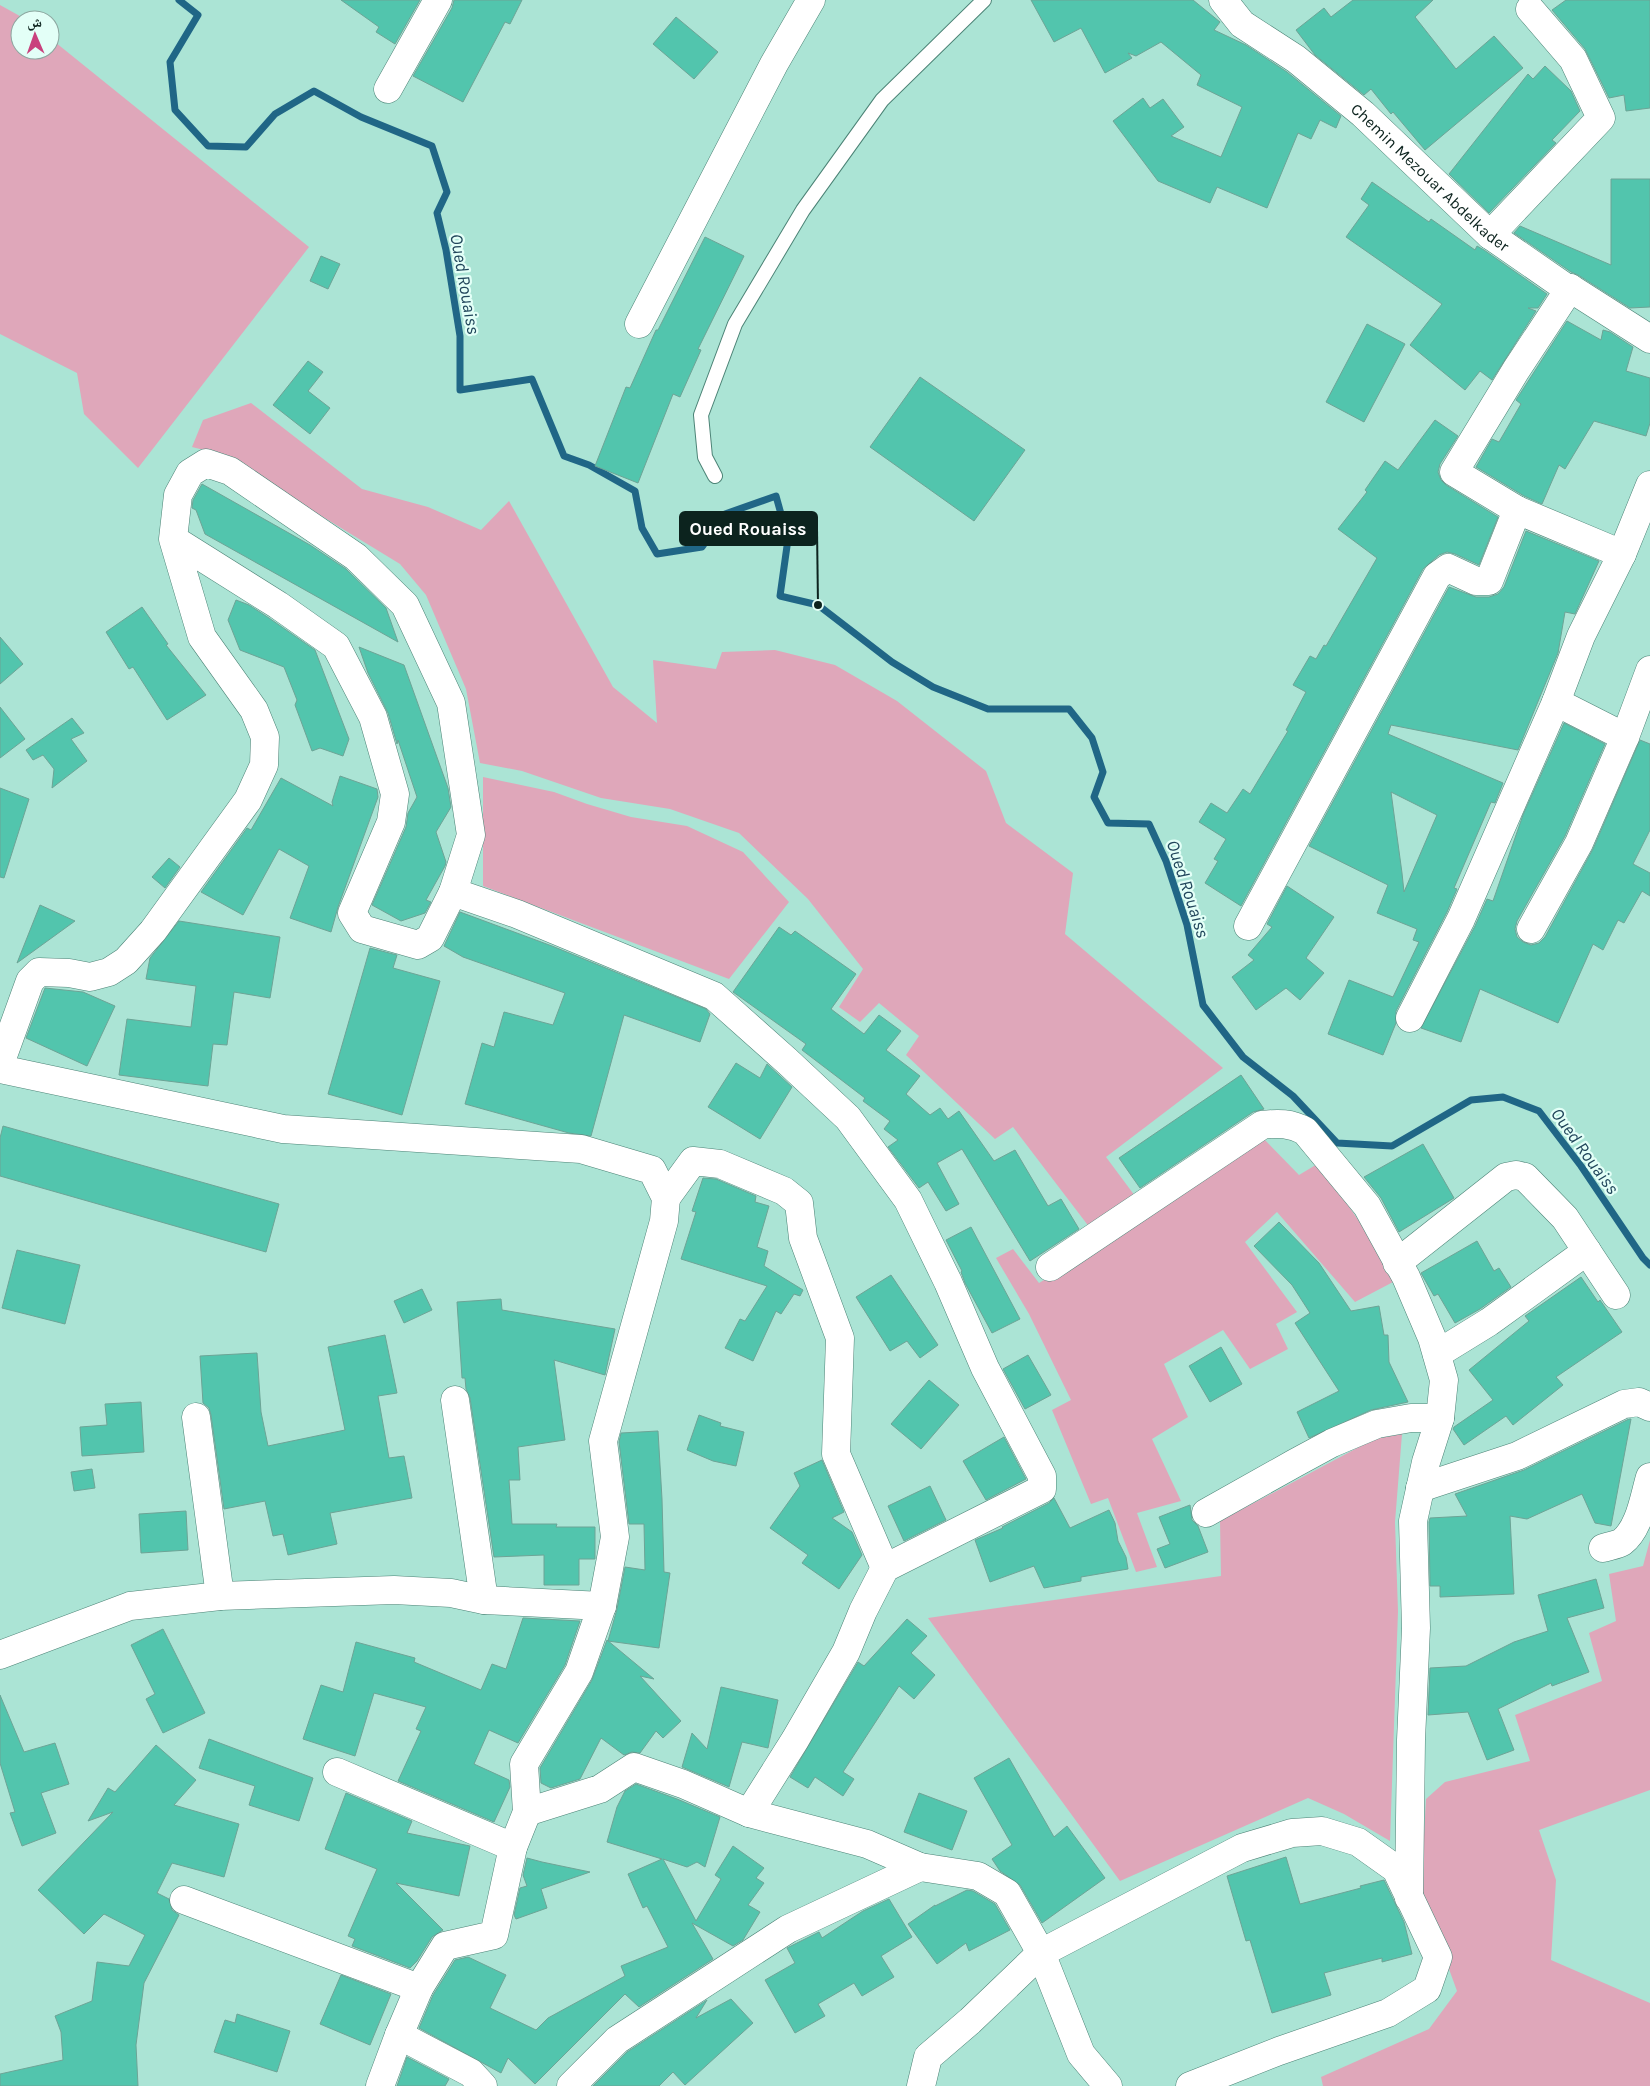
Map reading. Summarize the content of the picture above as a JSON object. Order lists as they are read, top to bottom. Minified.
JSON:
{"streets":{"street":["Chemin Mezouar Abdelkader"]},"water":["Oued Rouaiss"],"places":["Oued Rouaiss"],"north":"top"}
